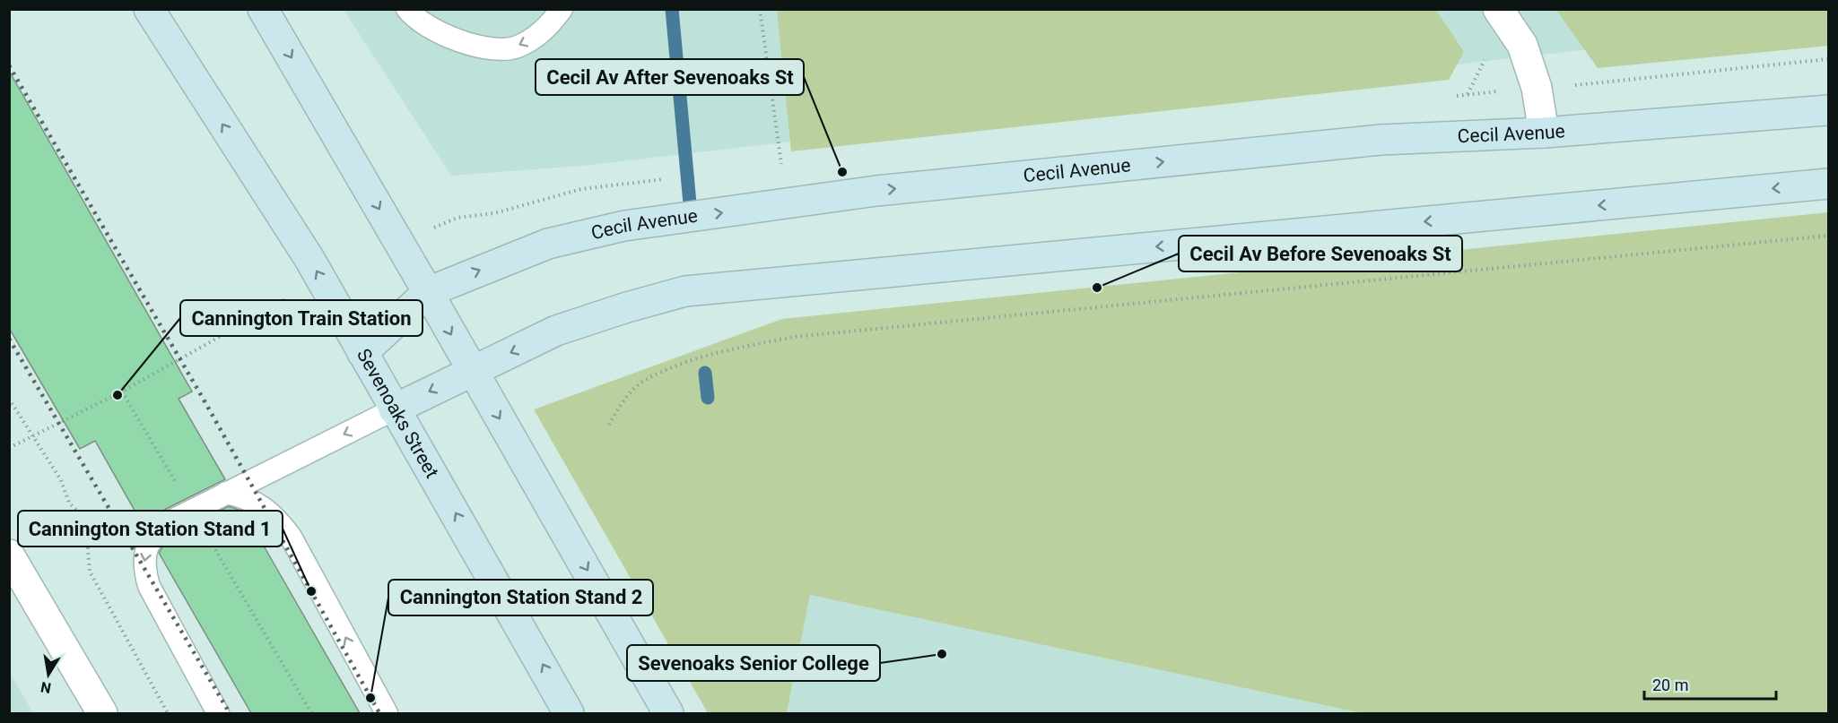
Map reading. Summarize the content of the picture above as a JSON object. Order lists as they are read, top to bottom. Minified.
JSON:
{"streets":{"main road":["Cecil Avenue","Sevenoaks Street"]},"crossings":[["Cecil Avenue","Sevenoaks Street"]],"places":["Cecil Av After Sevenoaks St","Cecil Av Before Sevenoaks St","Cannington Train Station","Cannington Station Stand 1","Sevenoaks Senior College","Cannington Station Stand 2"],"scale_bar":"20 m","north":"bottom"}
